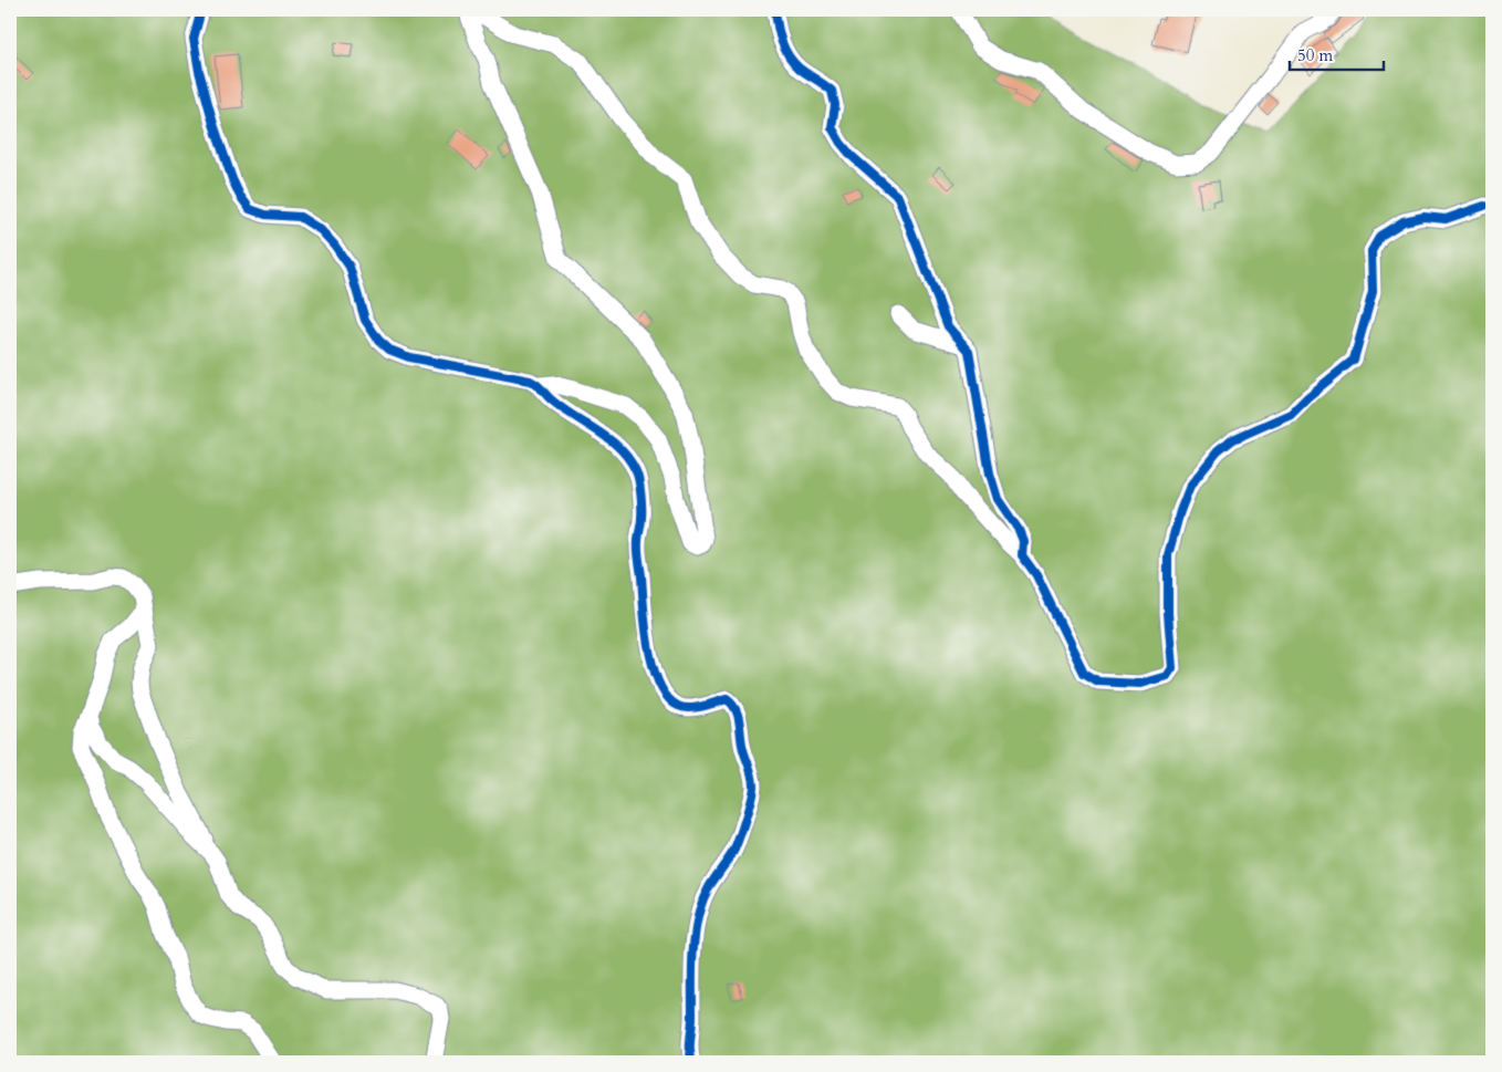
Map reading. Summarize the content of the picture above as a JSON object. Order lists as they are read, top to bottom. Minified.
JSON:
{"scale_bar":"50 m"}
